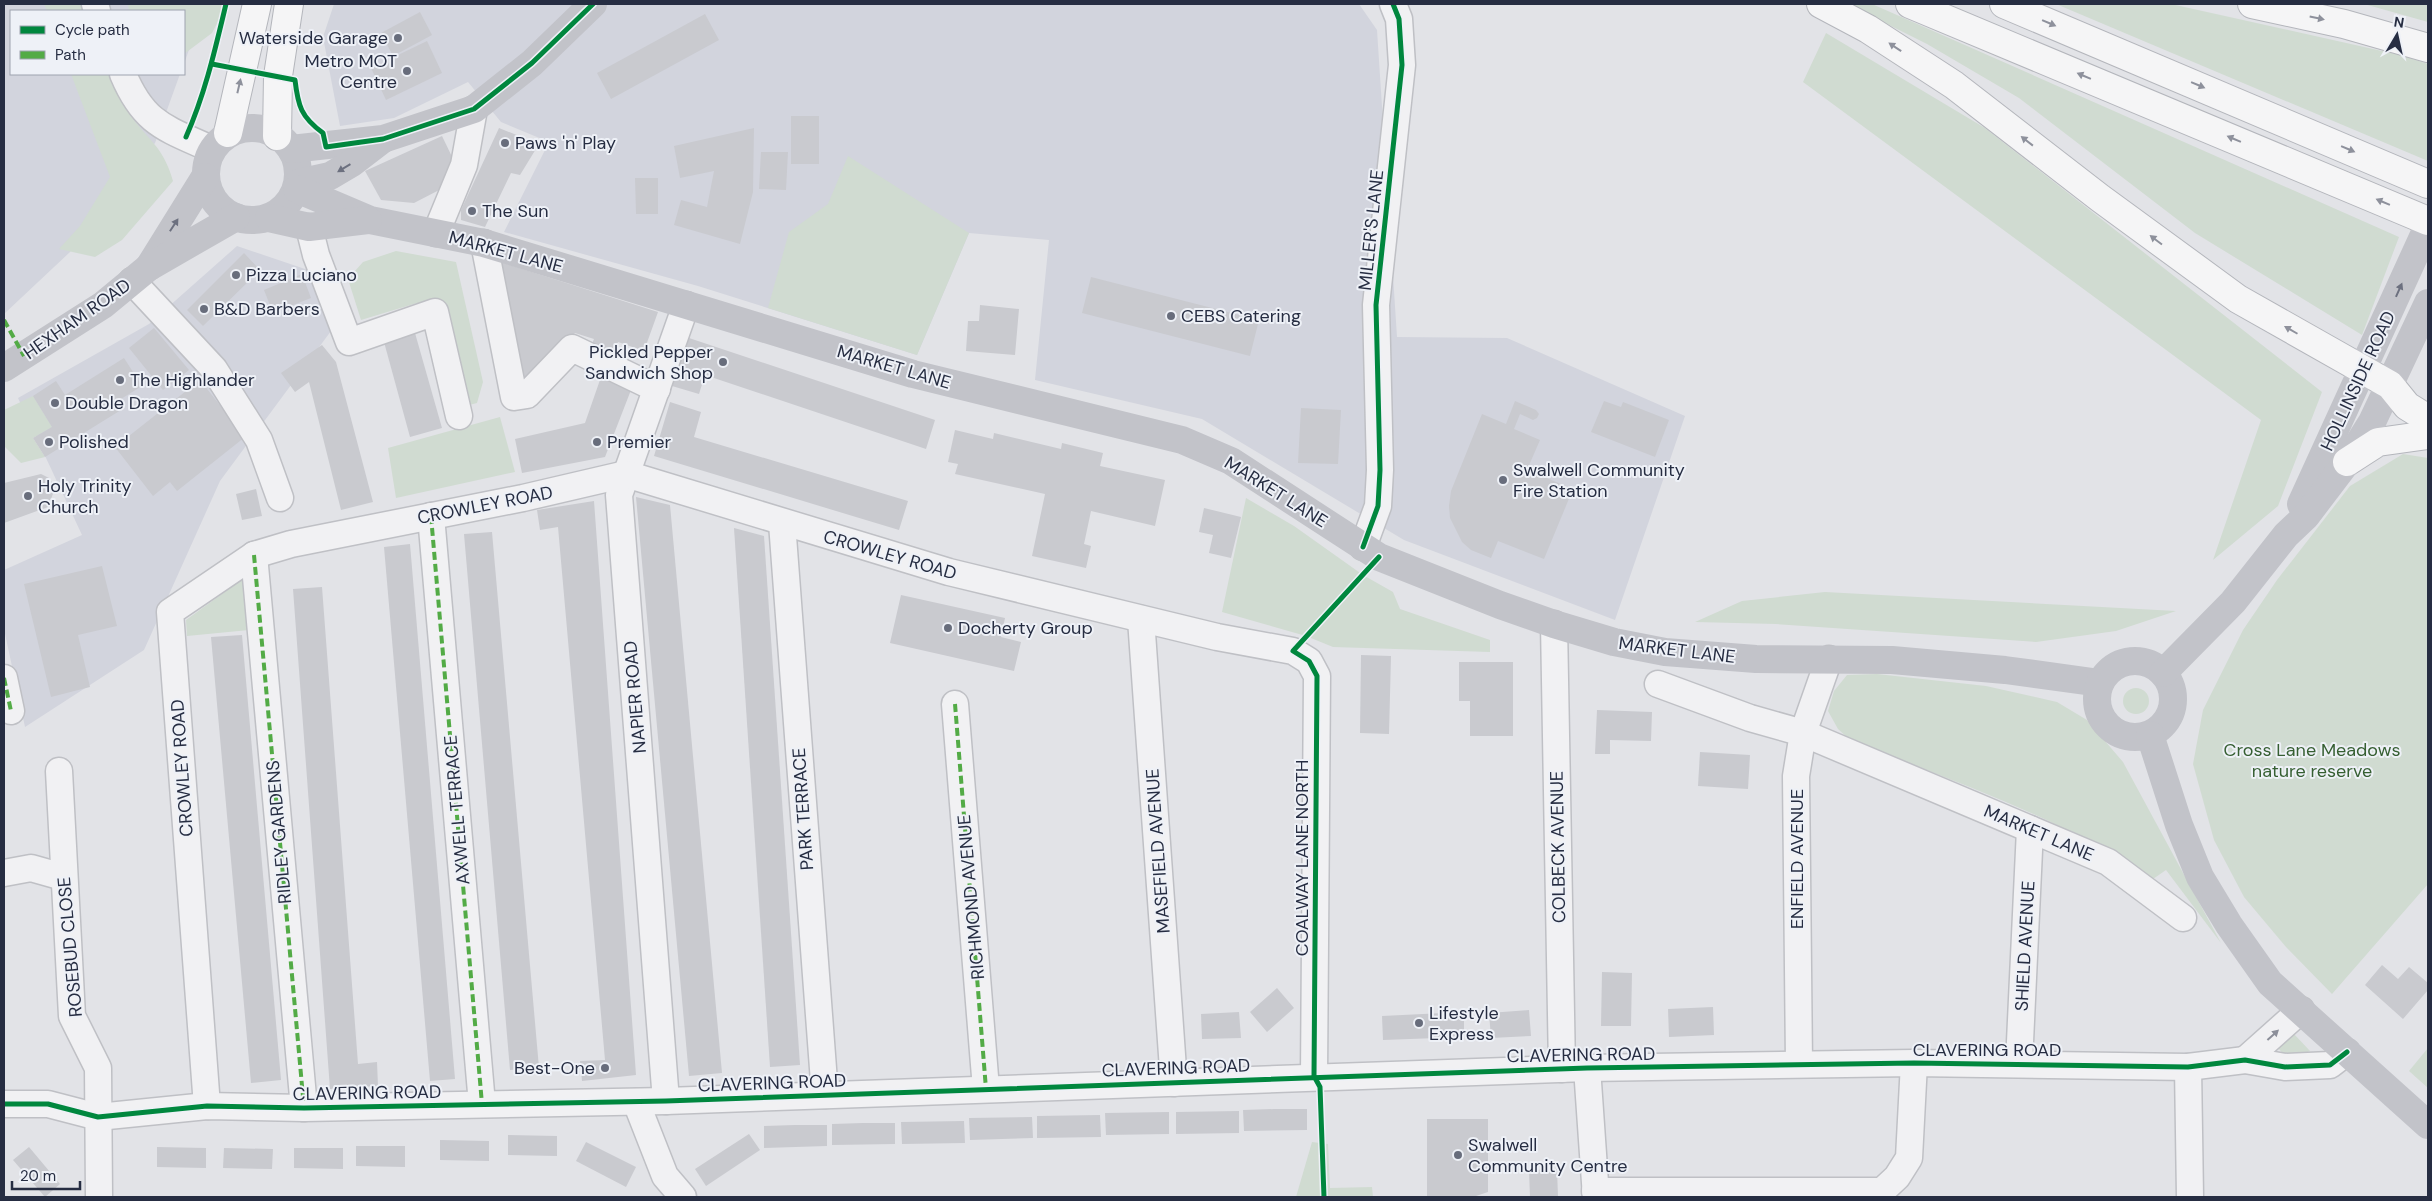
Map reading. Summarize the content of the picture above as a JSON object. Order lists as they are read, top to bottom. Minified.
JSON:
{"streets":{"street":["MILLER'S LANE","MARKET LANE","HEXHAM ROAD","HOLLINSIDE ROAD","CROWLEY ROAD","NAPIER ROAD","PARK TERRACE","AXWELL TERRACE","RIDLEY GARDENS","COLBECK AVENUE","MASEFIELD AVENUE","COALWAY LANE NORTH","ENFIELD AVENUE","RICHMOND AVENUE","SHIELD AVENUE","ROSEBUD CLOSE","CLAVERING ROAD"]},"crossings":[["MILLER'S LANE","MARKET LANE"],["MARKET LANE","HEXHAM ROAD"],["MARKET LANE","HOLLINSIDE ROAD"],["MARKET LANE","NAPIER ROAD"],["MARKET LANE","COLBECK AVENUE"],["MARKET LANE","ENFIELD AVENUE"],["MARKET LANE","SHIELD AVENUE"],["CROWLEY ROAD","NAPIER ROAD"],["CROWLEY ROAD","PARK TERRACE"],["CROWLEY ROAD","AXWELL TERRACE"],["CROWLEY ROAD","RIDLEY GARDENS"],["CROWLEY ROAD","MASEFIELD AVENUE"],["CROWLEY ROAD","COALWAY LANE NORTH"],["CROWLEY ROAD","CLAVERING ROAD"],["NAPIER ROAD","CLAVERING ROAD"],["PARK TERRACE","CLAVERING ROAD"],["AXWELL TERRACE","CLAVERING ROAD"],["RIDLEY GARDENS","CLAVERING ROAD"],["COLBECK AVENUE","CLAVERING ROAD"],["MASEFIELD AVENUE","CLAVERING ROAD"],["COALWAY LANE NORTH","CLAVERING ROAD"],["ENFIELD AVENUE","CLAVERING ROAD"],["RICHMOND AVENUE","CLAVERING ROAD"],["SHIELD AVENUE","CLAVERING ROAD"],["ROSEBUD CLOSE","CLAVERING ROAD"]],"parks":["Cross Lane Meadows nature reserve"],"places":["Waterside Garage","Metro MOT Centre","Paws 'n' Play","The Sun","Pizza Luciano","B&D Barbers","CEBS Catering","Pickled Pepper Sandwich Shop","The Highlander","Double Dragon","Polished","Premier","Swalwell Community Fire Station","Holy Trinity Church","Docherty Group","Lifestyle Express","Best-One","Swalwell Community Centre"],"legend":["Cycle path","Path"],"scale_bar":"20 m","north":"top"}
